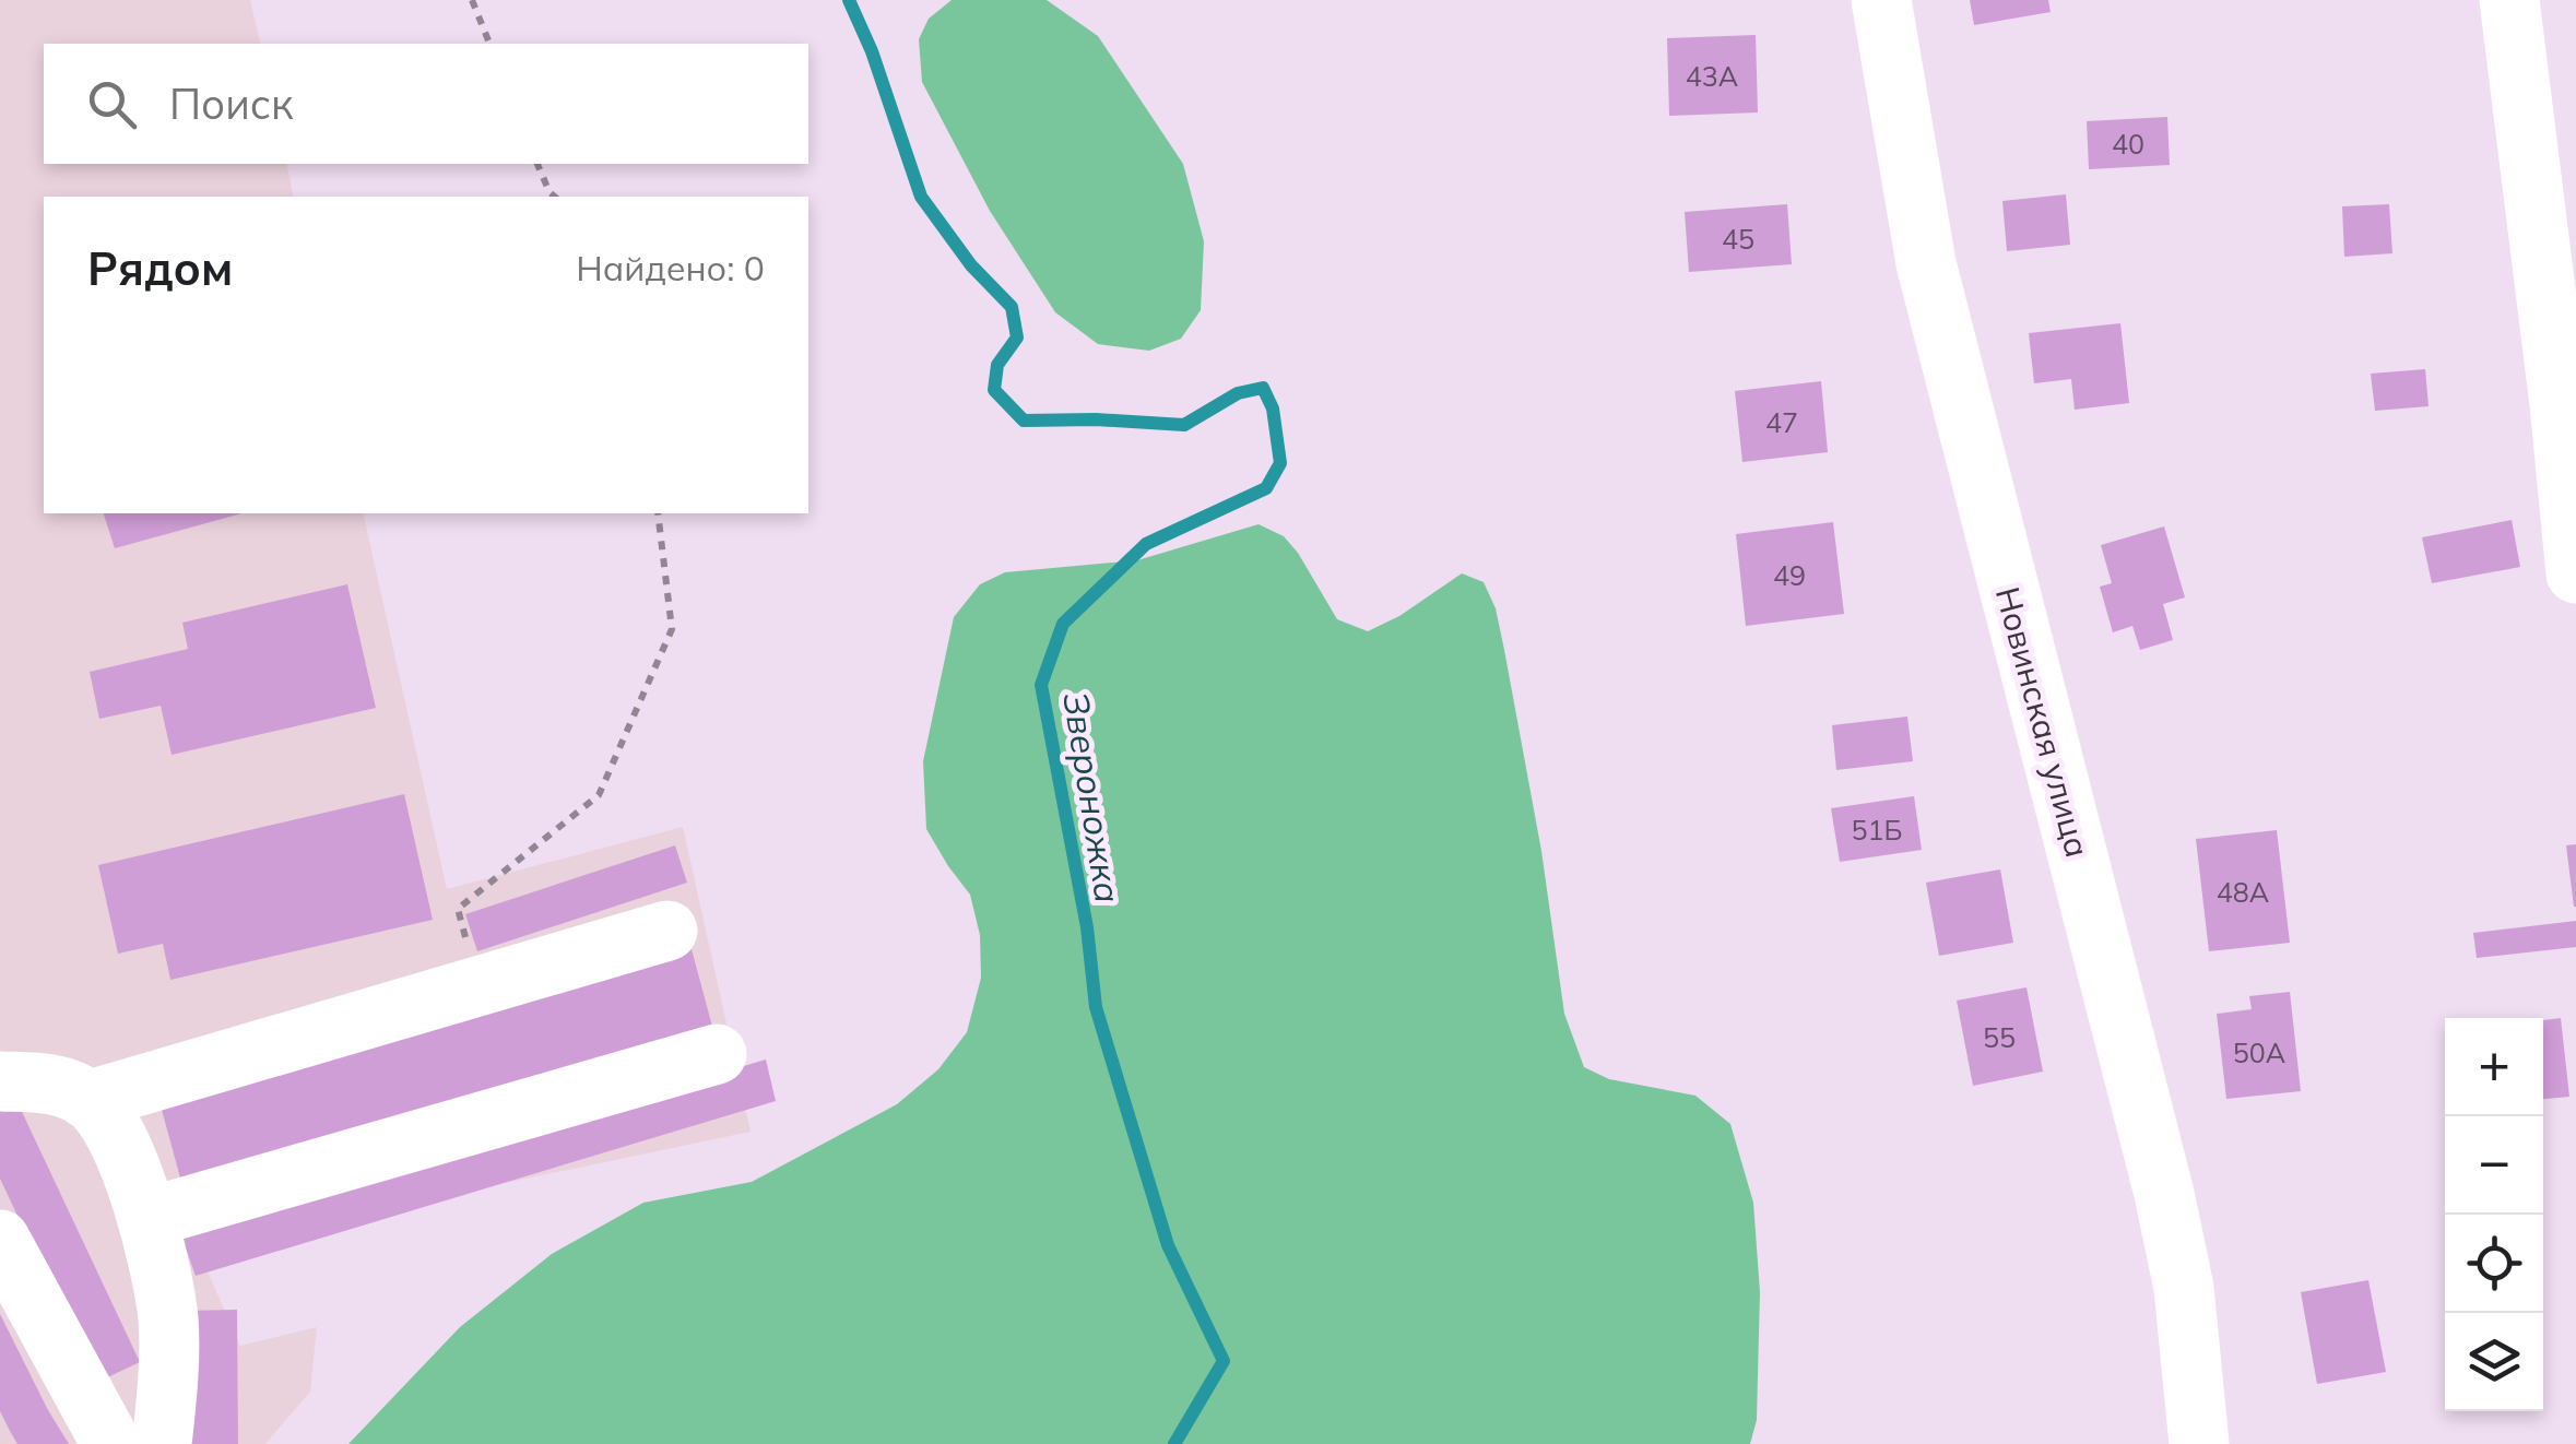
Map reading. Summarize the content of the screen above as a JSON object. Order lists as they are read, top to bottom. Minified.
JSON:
{"streets":{"street":["Новинская улица"]},"water":["Звероножка"],"house_numbers":["43А","40","45","47","49","51Б","48А","55","50А"],"page":{"search":"Поиск","heading":["Рядом","Найдено: 0"],"map_buttons":["+","−"]}}
